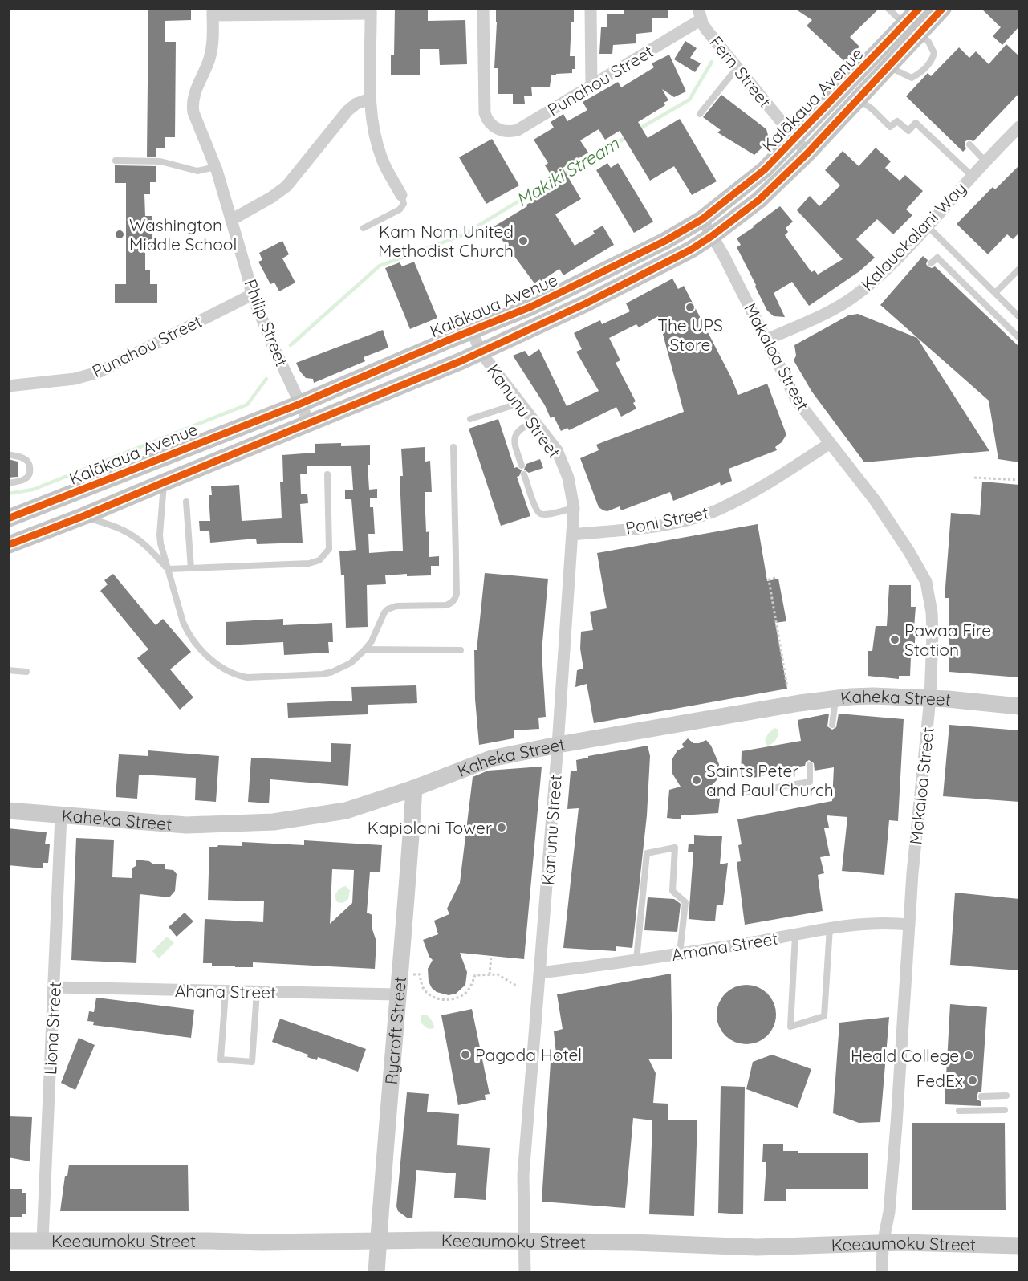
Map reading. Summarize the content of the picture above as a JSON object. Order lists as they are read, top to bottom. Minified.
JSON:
{"streets":{"main road":["Kalākaua Avenue"],"street":["Fern Street","Punahou Street","Kalauokalani Way","Philip Street","Makaloa Street","Kanunu Street","Poni Street","Kaheka Street","Amana Street","Ahana Street","Liona Street","Rycroft Street","Keeaumoku Street"]},"crossings":[["Fern Street","Punahou Street"],["Fern Street","Kalākaua Avenue"],["Punahou Street","Philip Street"],["Kalākaua Avenue","Philip Street"],["Kalākaua Avenue","Makaloa Street"],["Kalākaua Avenue","Kanunu Street"],["Kalauokalani Way","Makaloa Street"],["Makaloa Street","Poni Street"],["Makaloa Street","Kaheka Street"],["Makaloa Street","Amana Street"],["Makaloa Street","Keeaumoku Street"],["Kanunu Street","Poni Street"],["Kanunu Street","Kaheka Street"],["Kanunu Street","Amana Street"],["Kanunu Street","Keeaumoku Street"],["Kaheka Street","Liona Street"],["Kaheka Street","Rycroft Street"],["Ahana Street","Liona Street"],["Ahana Street","Rycroft Street"],["Liona Street","Keeaumoku Street"],["Rycroft Street","Keeaumoku Street"]],"water":["Makiki Stream"],"places":["Washington Middle School","Kam Nam United Methodist Church","The UPS Store","Pawaa Fire Station","Saints Peter and Paul Church","Kapiolani Tower","Pagoda Hotel","Heald College","FedEx"]}
